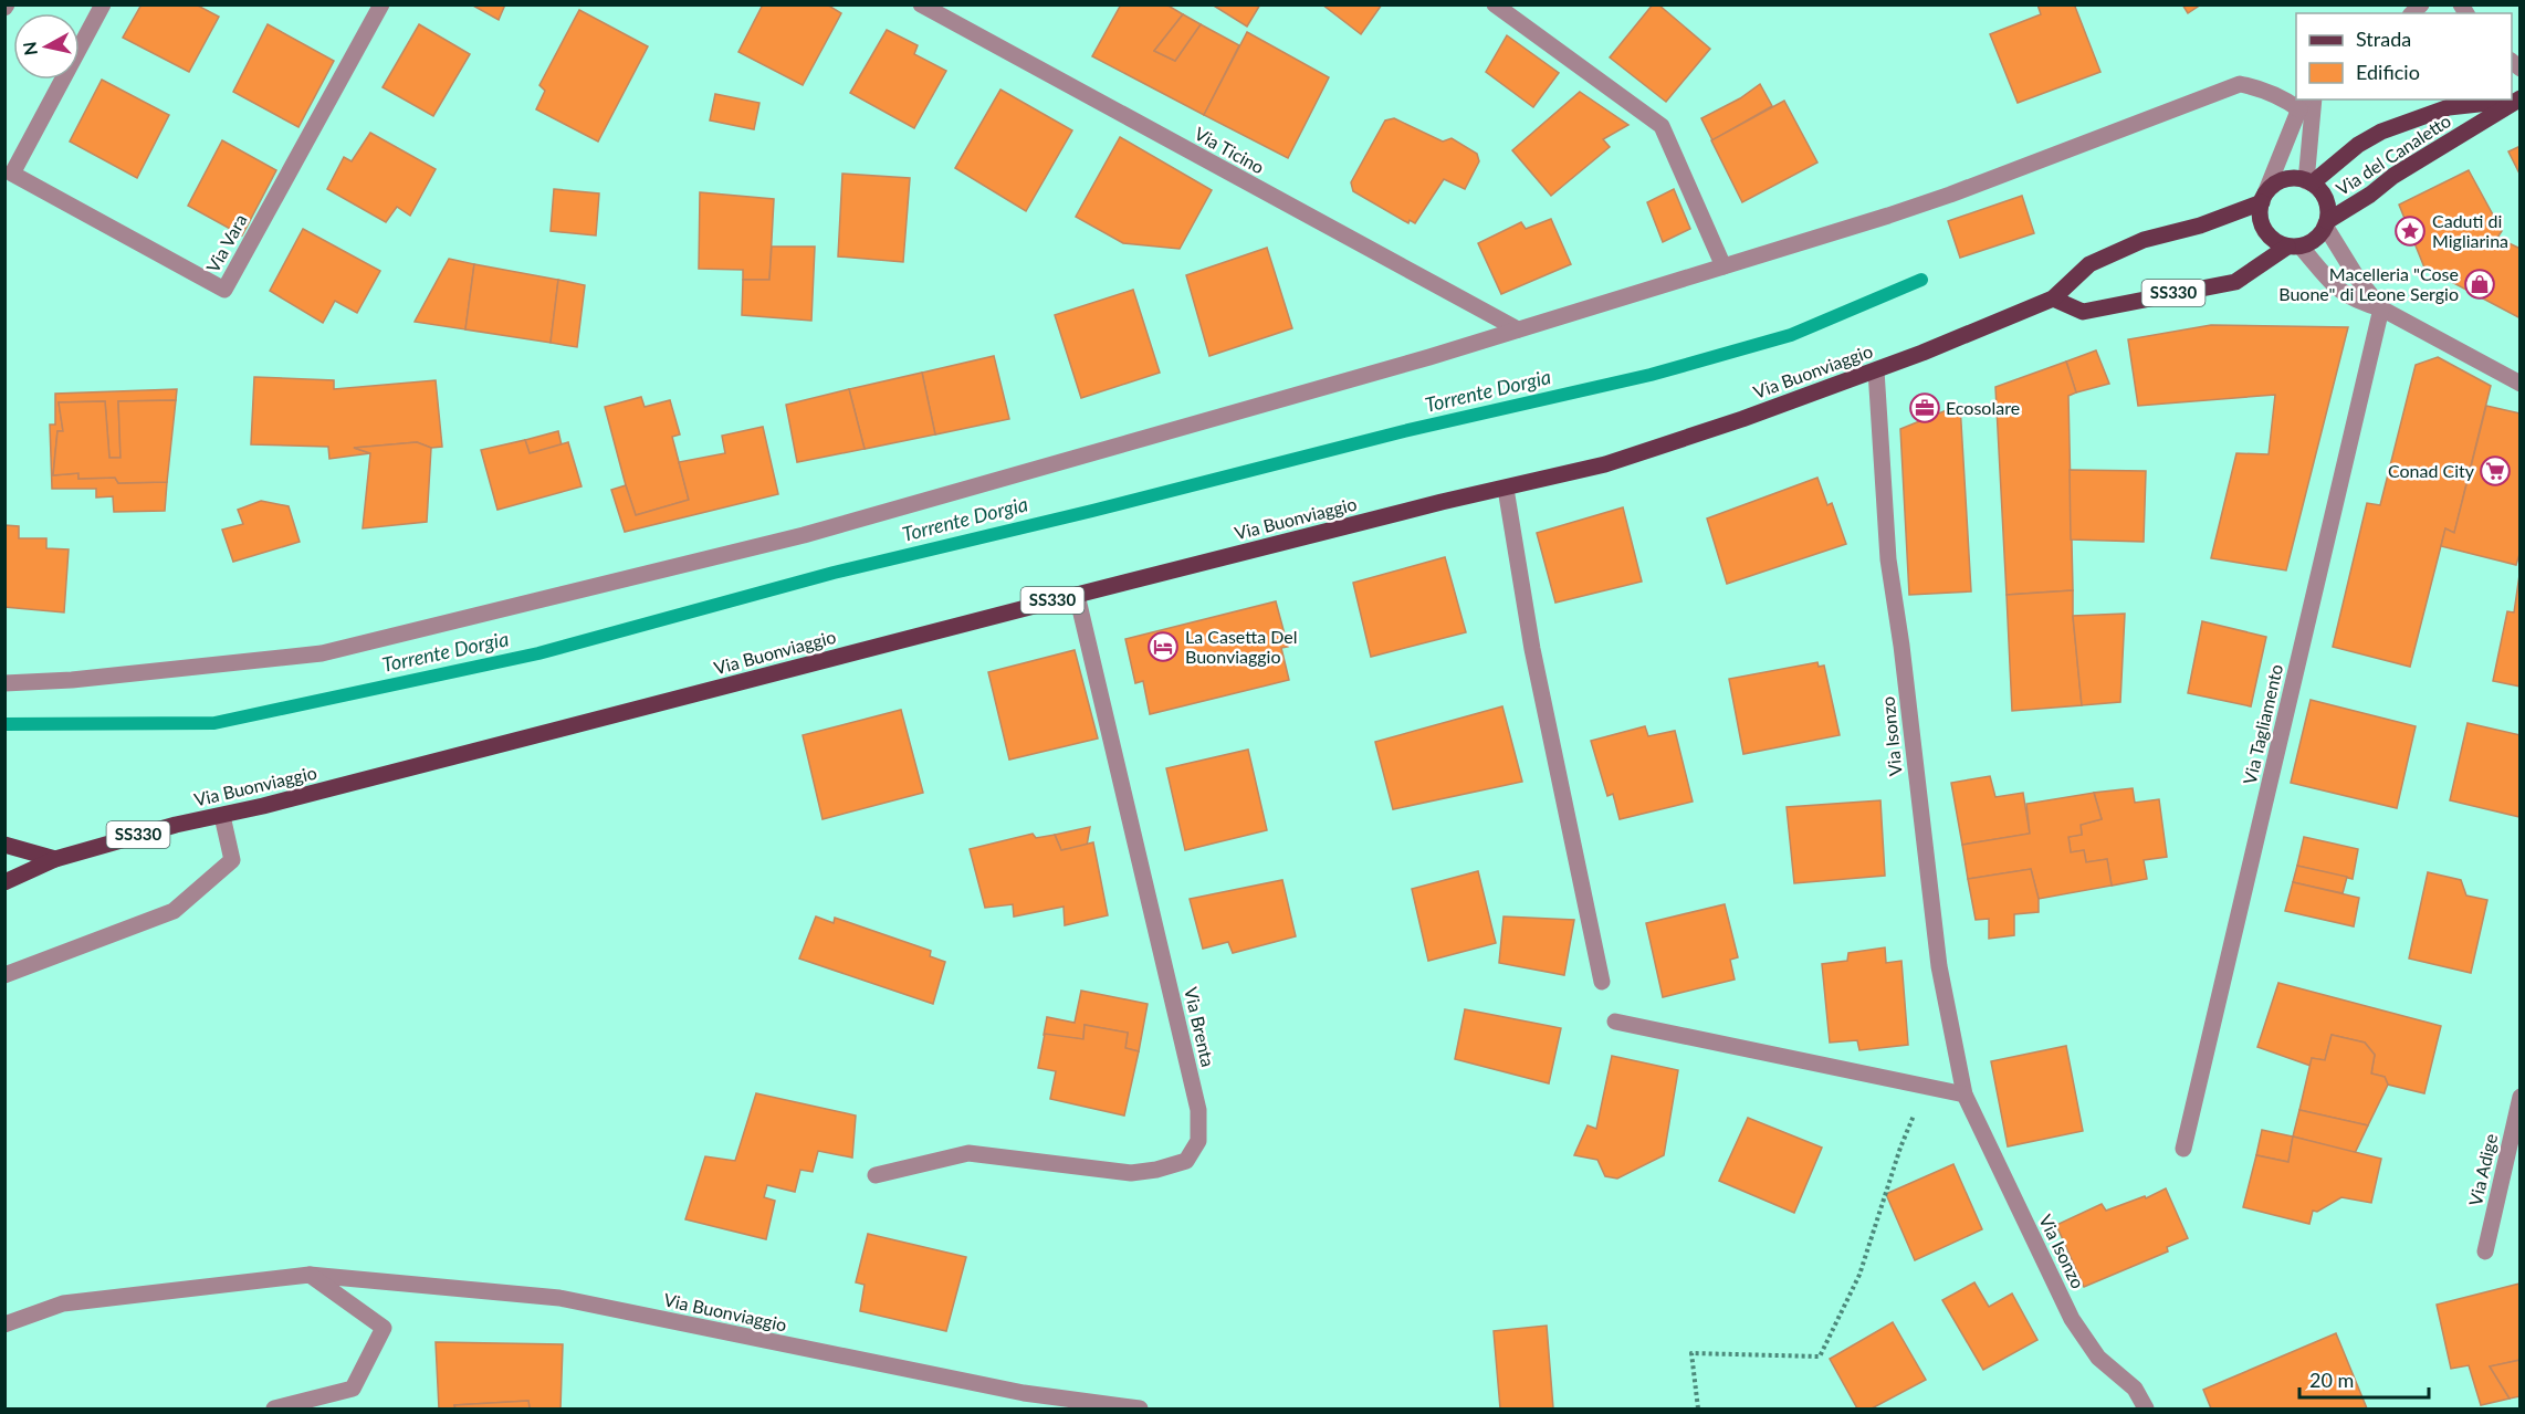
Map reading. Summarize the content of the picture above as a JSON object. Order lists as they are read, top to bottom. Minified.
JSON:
{"streets":{"main road":["Via del Canaletto","SS330","Via Buonviaggio"],"street":["Via Ticino","Via Vara","Via Tagliamento","Via Isonzo","Via Brenta","Via Adige"]},"crossings":[["Via del Canaletto","SS330"],["Via del Canaletto","Via Buonviaggio"],["SS330","Via Buonviaggio"],["Via Buonviaggio","Via Isonzo"],["Via Buonviaggio","Via Brenta"]],"water":["Torrente Dorgia"],"places":{"place":["Caduti di Migliarina"],"shop":["Macelleria \"Cose Buone\" di Leone Sergio"],"office":["Ecosolare"],"supermarket":["Conad City"],"hotel":["La Casetta Del Buonviaggio"]},"legend":["Strada","Edificio"],"scale_bar":"20 m","north":"left"}
